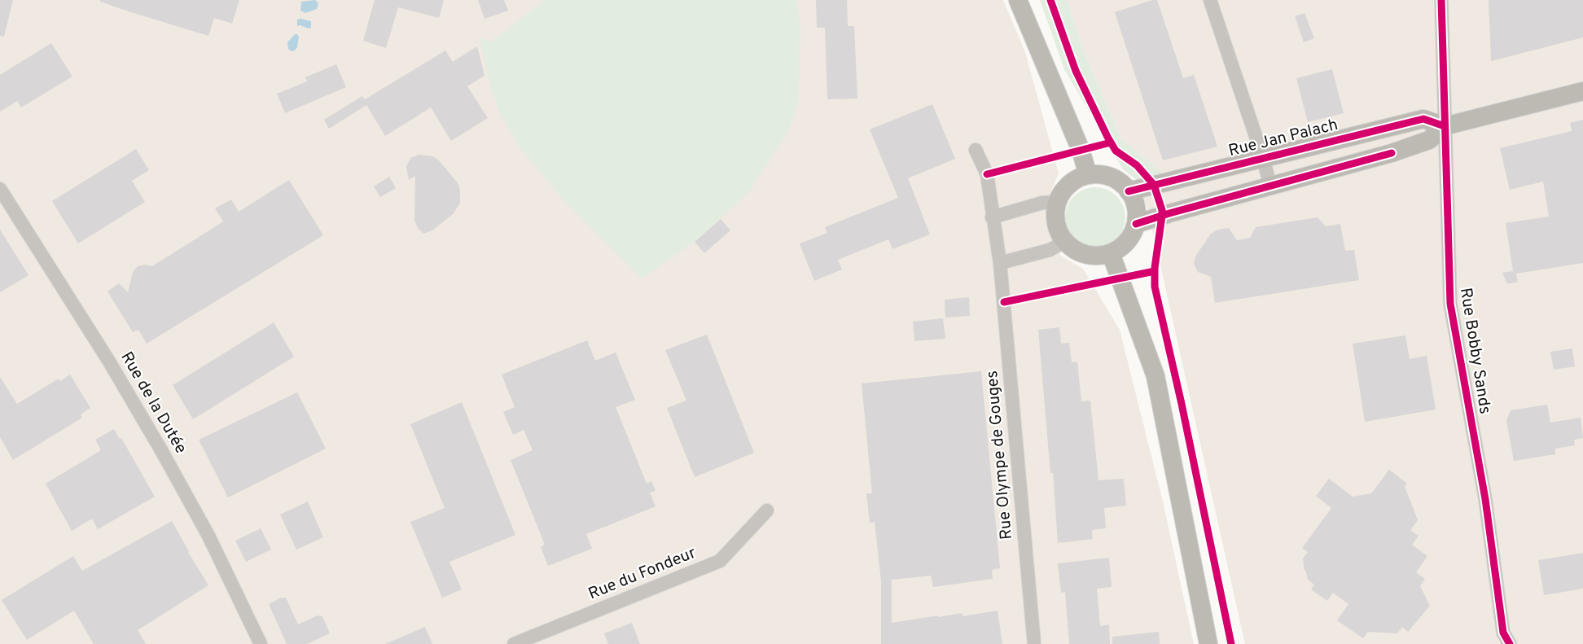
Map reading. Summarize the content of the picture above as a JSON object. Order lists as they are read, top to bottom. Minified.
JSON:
{"streets":{"main road":["Rue Jan Palach"],"street":["Rue Bobby Sands","Rue de la Dutée","Rue Olympe de Gouges","Rue du Fondeur"]},"crossings":[["Rue Jan Palach","Rue Bobby Sands"]]}
